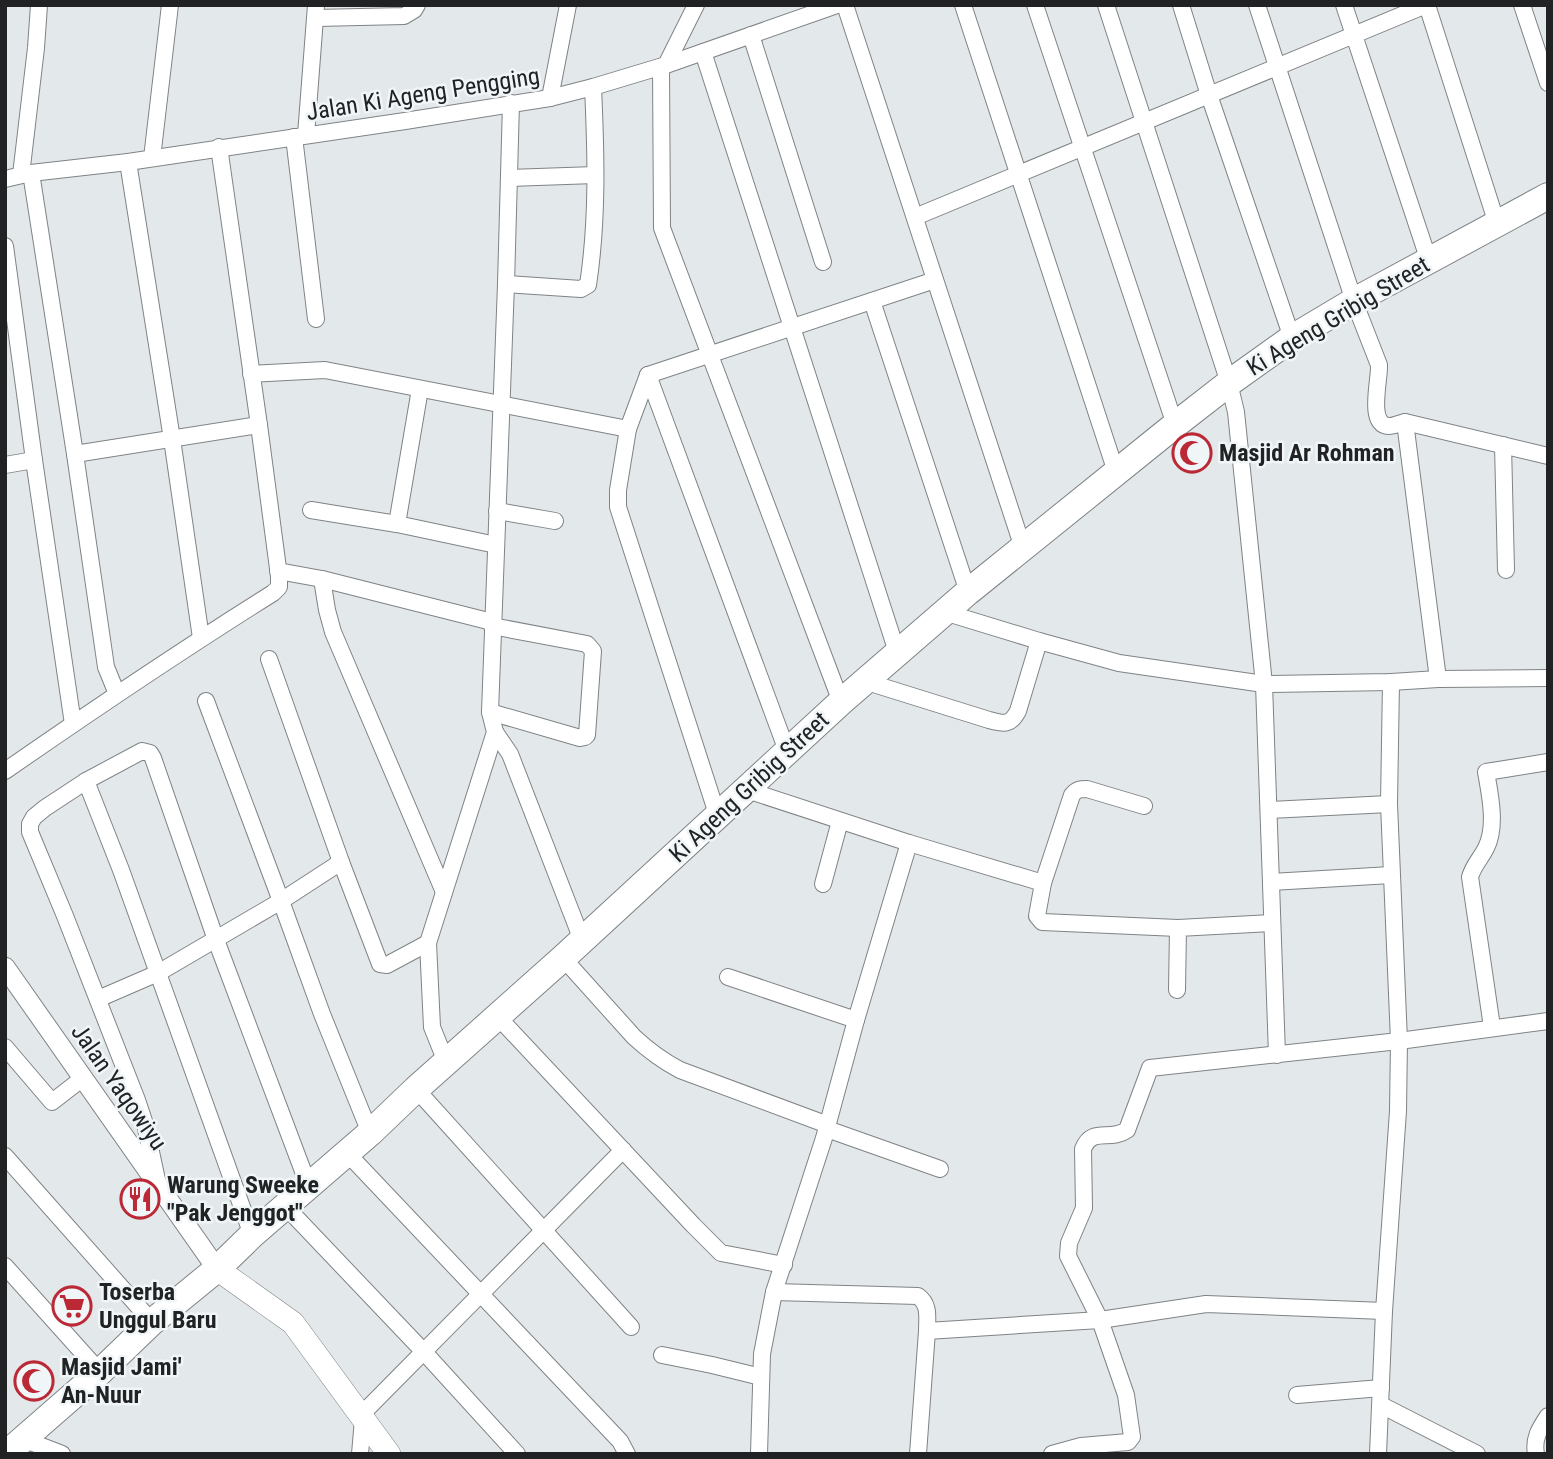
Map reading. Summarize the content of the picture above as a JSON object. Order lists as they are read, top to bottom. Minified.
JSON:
{"streets":{"main road":["Ki Ageng Gribig Street"],"street":["Jalan Ki Ageng Pengging","Jalan Yaqowiyu"]},"crossings":[["Ki Ageng Gribig Street","Jalan Yaqowiyu"]],"places":{"mosque":["Masjid Ar Rohman","Masjid Jami' An-Nuur"],"restaurant":["Warung Sweeke \"Pak Jenggot\""],"supermarket":["Toserba Unggul Baru"]}}
